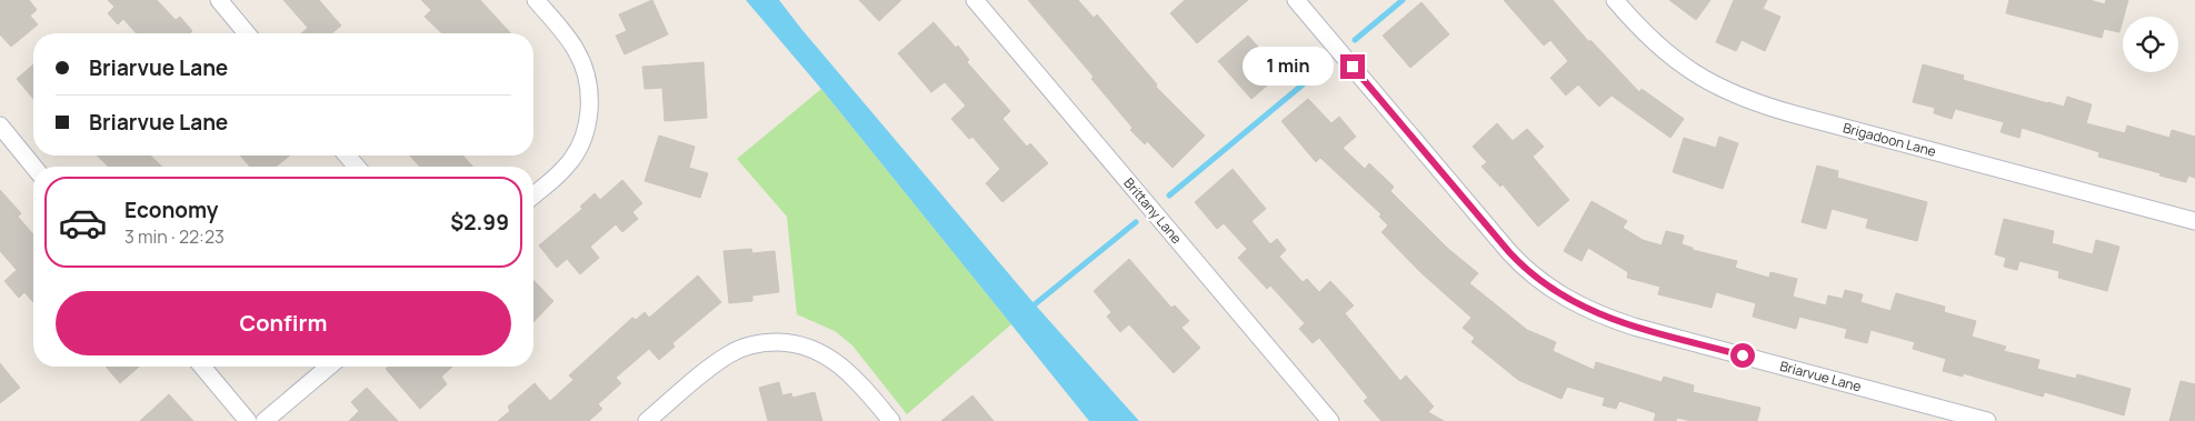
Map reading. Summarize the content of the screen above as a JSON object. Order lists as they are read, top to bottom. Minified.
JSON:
{"streets":{"street":["Brigadoon Lane","Brittany Lane","Briarvue Lane"]},"page":{"banner":["Briarvue Lane","Briarvue Lane"],"bubble":"1 min","list":[{"name":"Economy","note":"3 min · 22:23","value":"$2.99"}],"buttons":"Confirm"}}
